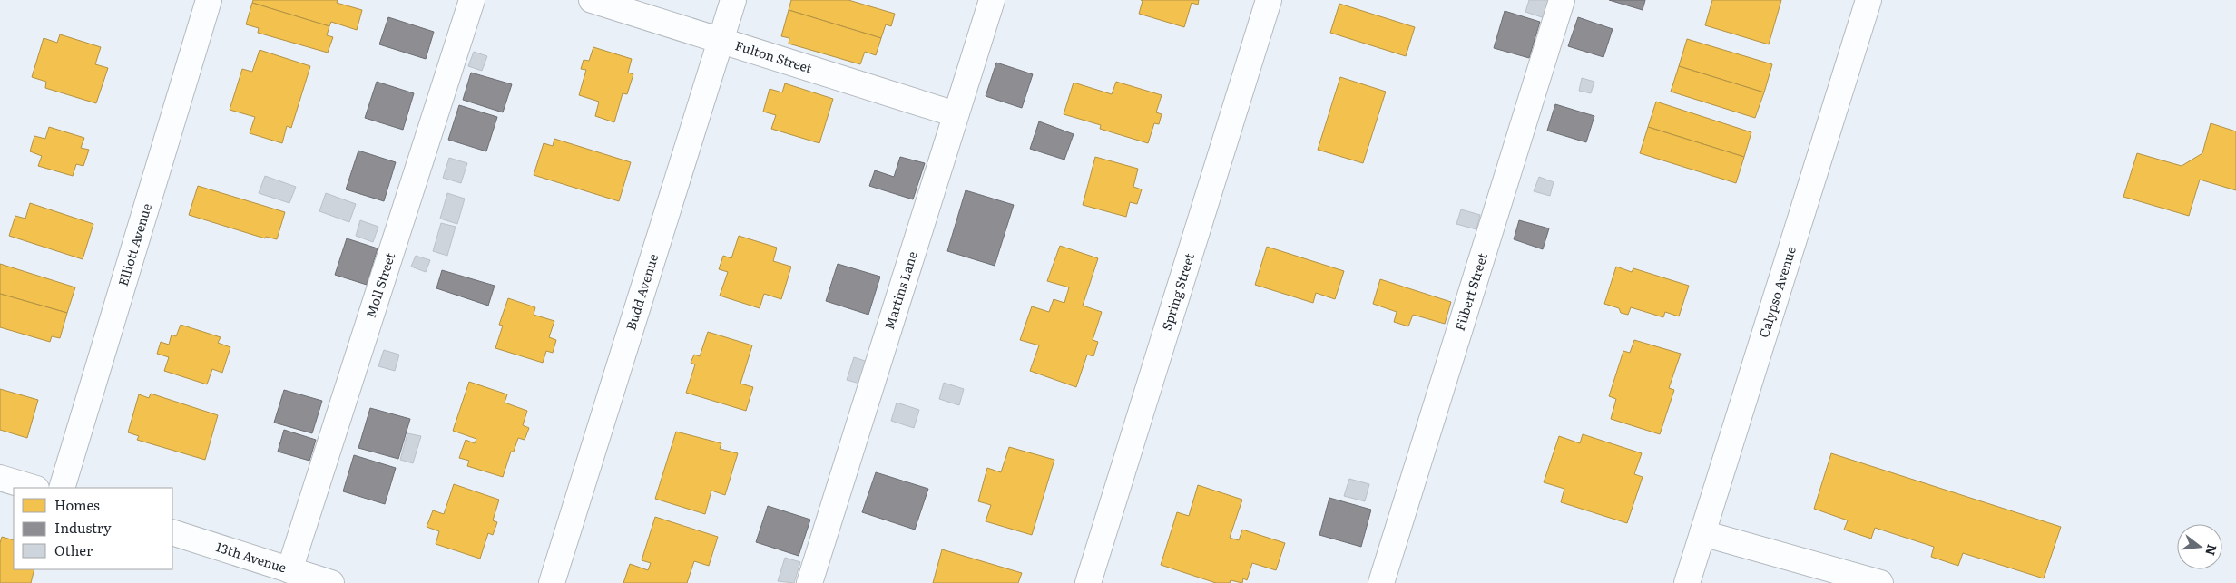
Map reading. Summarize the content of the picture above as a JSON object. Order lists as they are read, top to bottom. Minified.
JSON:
{"streets":{"street":["Fulton Street","Elliott Avenue","Moll Street","Budd Avenue","Martins Lane","Spring Street","Filbert Street","Calypso Avenue","13th Avenue"]},"crossings":[["Fulton Street","Budd Avenue"],["Fulton Street","Martins Lane"],["Moll Street","13th Avenue"]],"legend":["Homes","Industry","Other"],"north":"right"}
